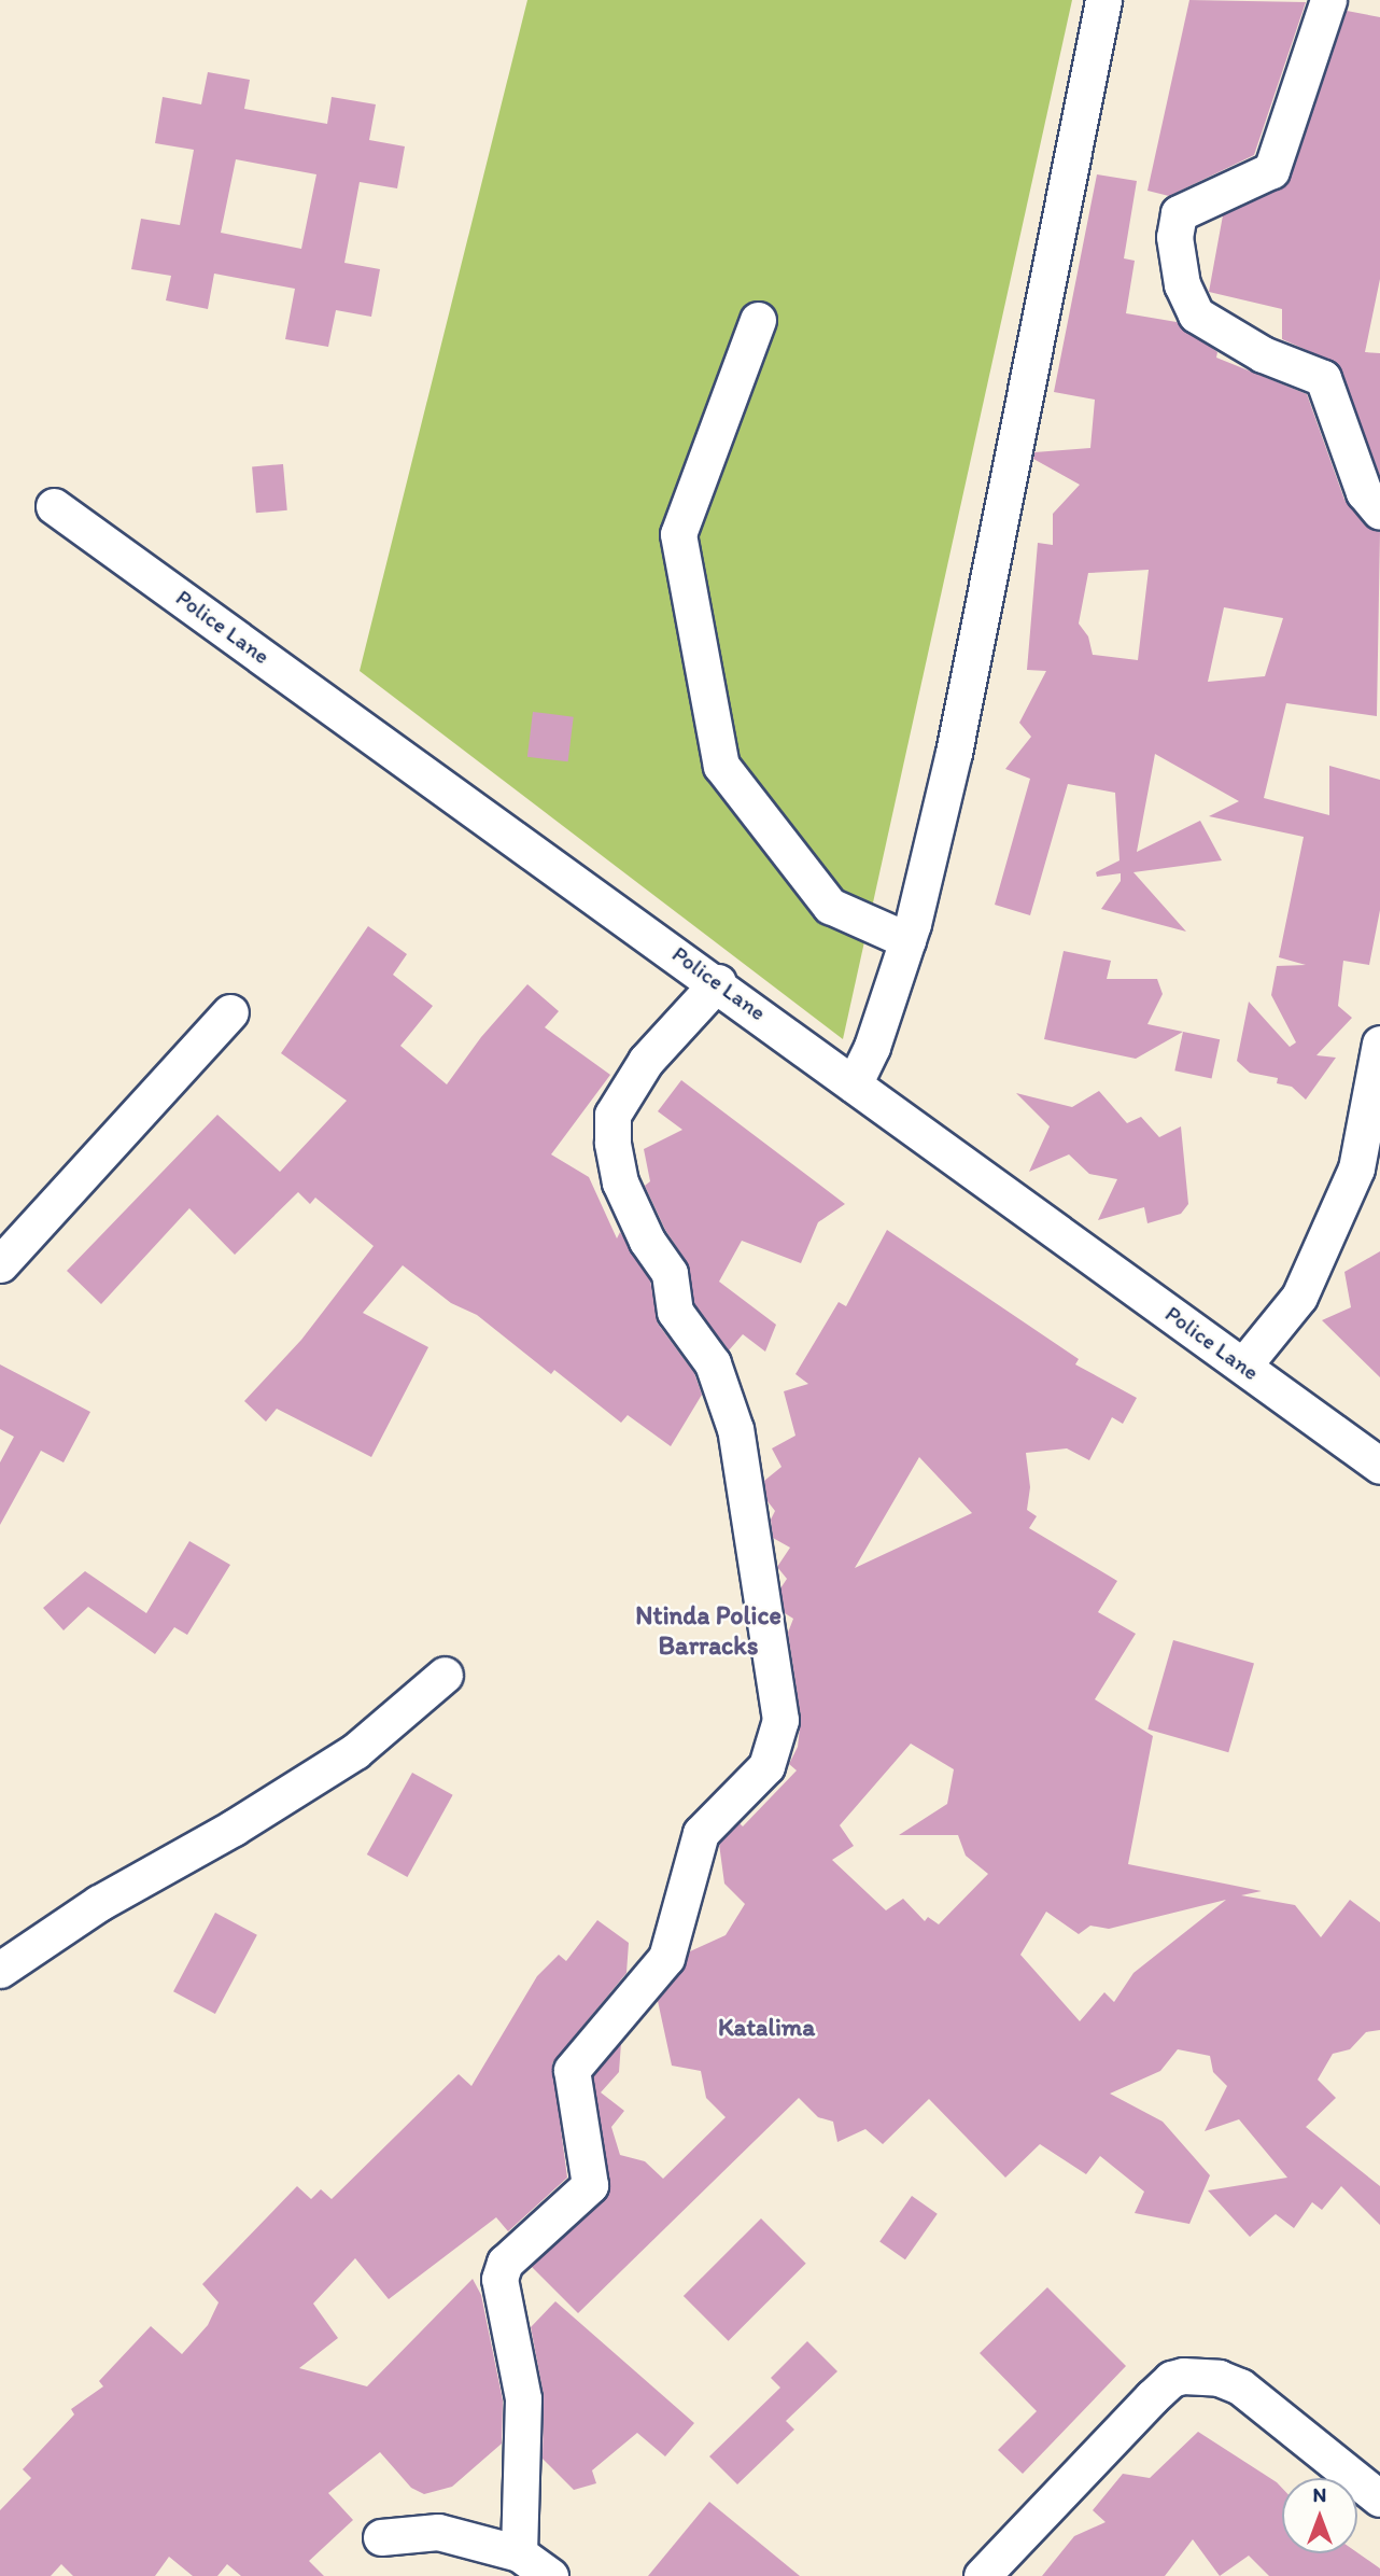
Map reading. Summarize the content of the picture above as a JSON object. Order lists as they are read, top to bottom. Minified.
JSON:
{"streets":{"street":["Police Lane"]},"districts":["Ntinda Police Barracks","Katalima"],"north":"top"}
